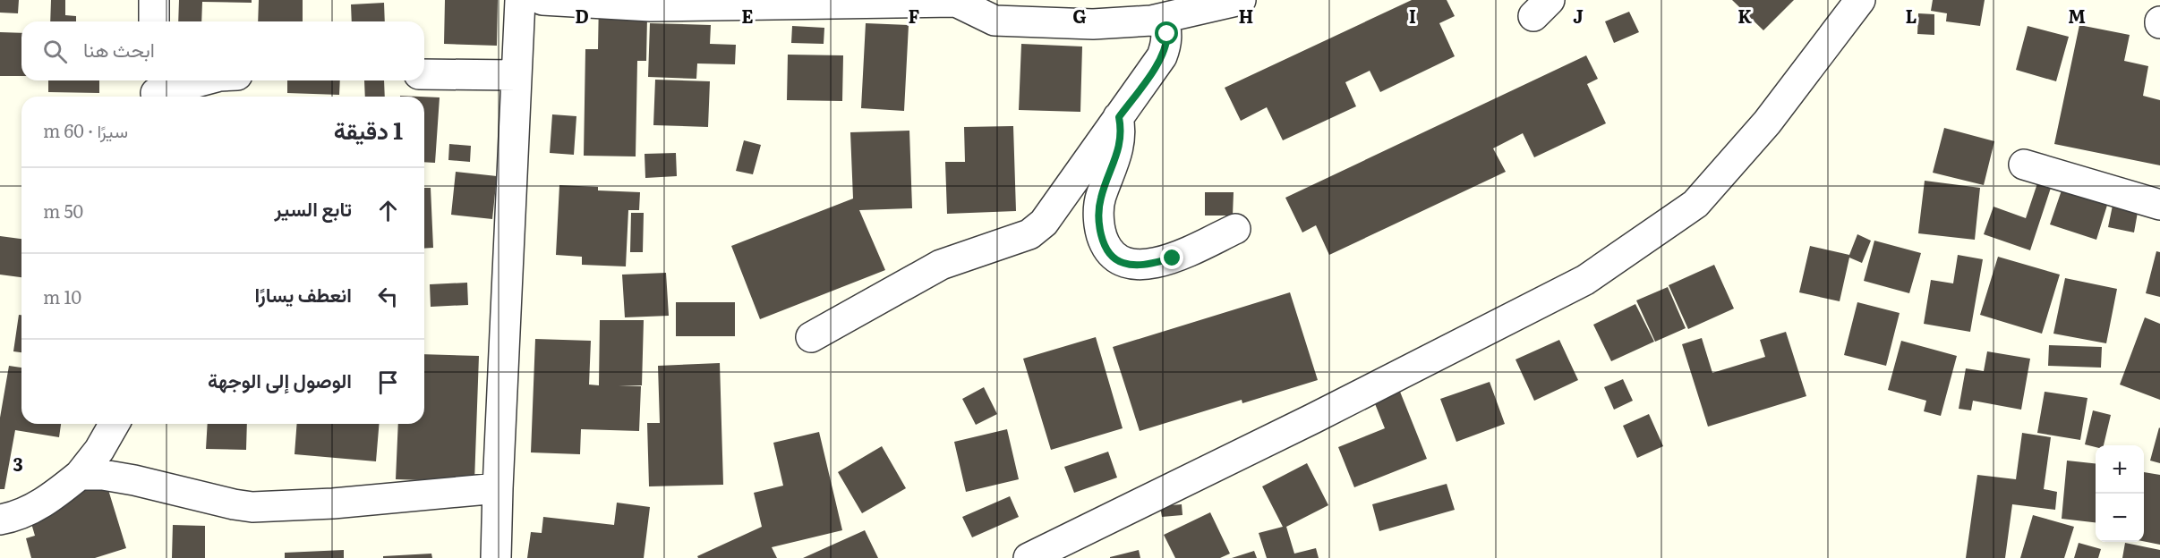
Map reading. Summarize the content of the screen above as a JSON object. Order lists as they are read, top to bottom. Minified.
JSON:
{"page":{"search":"ابحث هنا","heading":["1 دقيقة","سيرًا · 60 m"],"list":[["تابع السير","50 m"],["انعطف يسارًا","10 m"],"الوصول إلى الوجهة"],"map_buttons":["+","−"]},"grid":{"columns":["D","E","F","G","H","I","J","K","L","M"],"rows":["3"]}}
